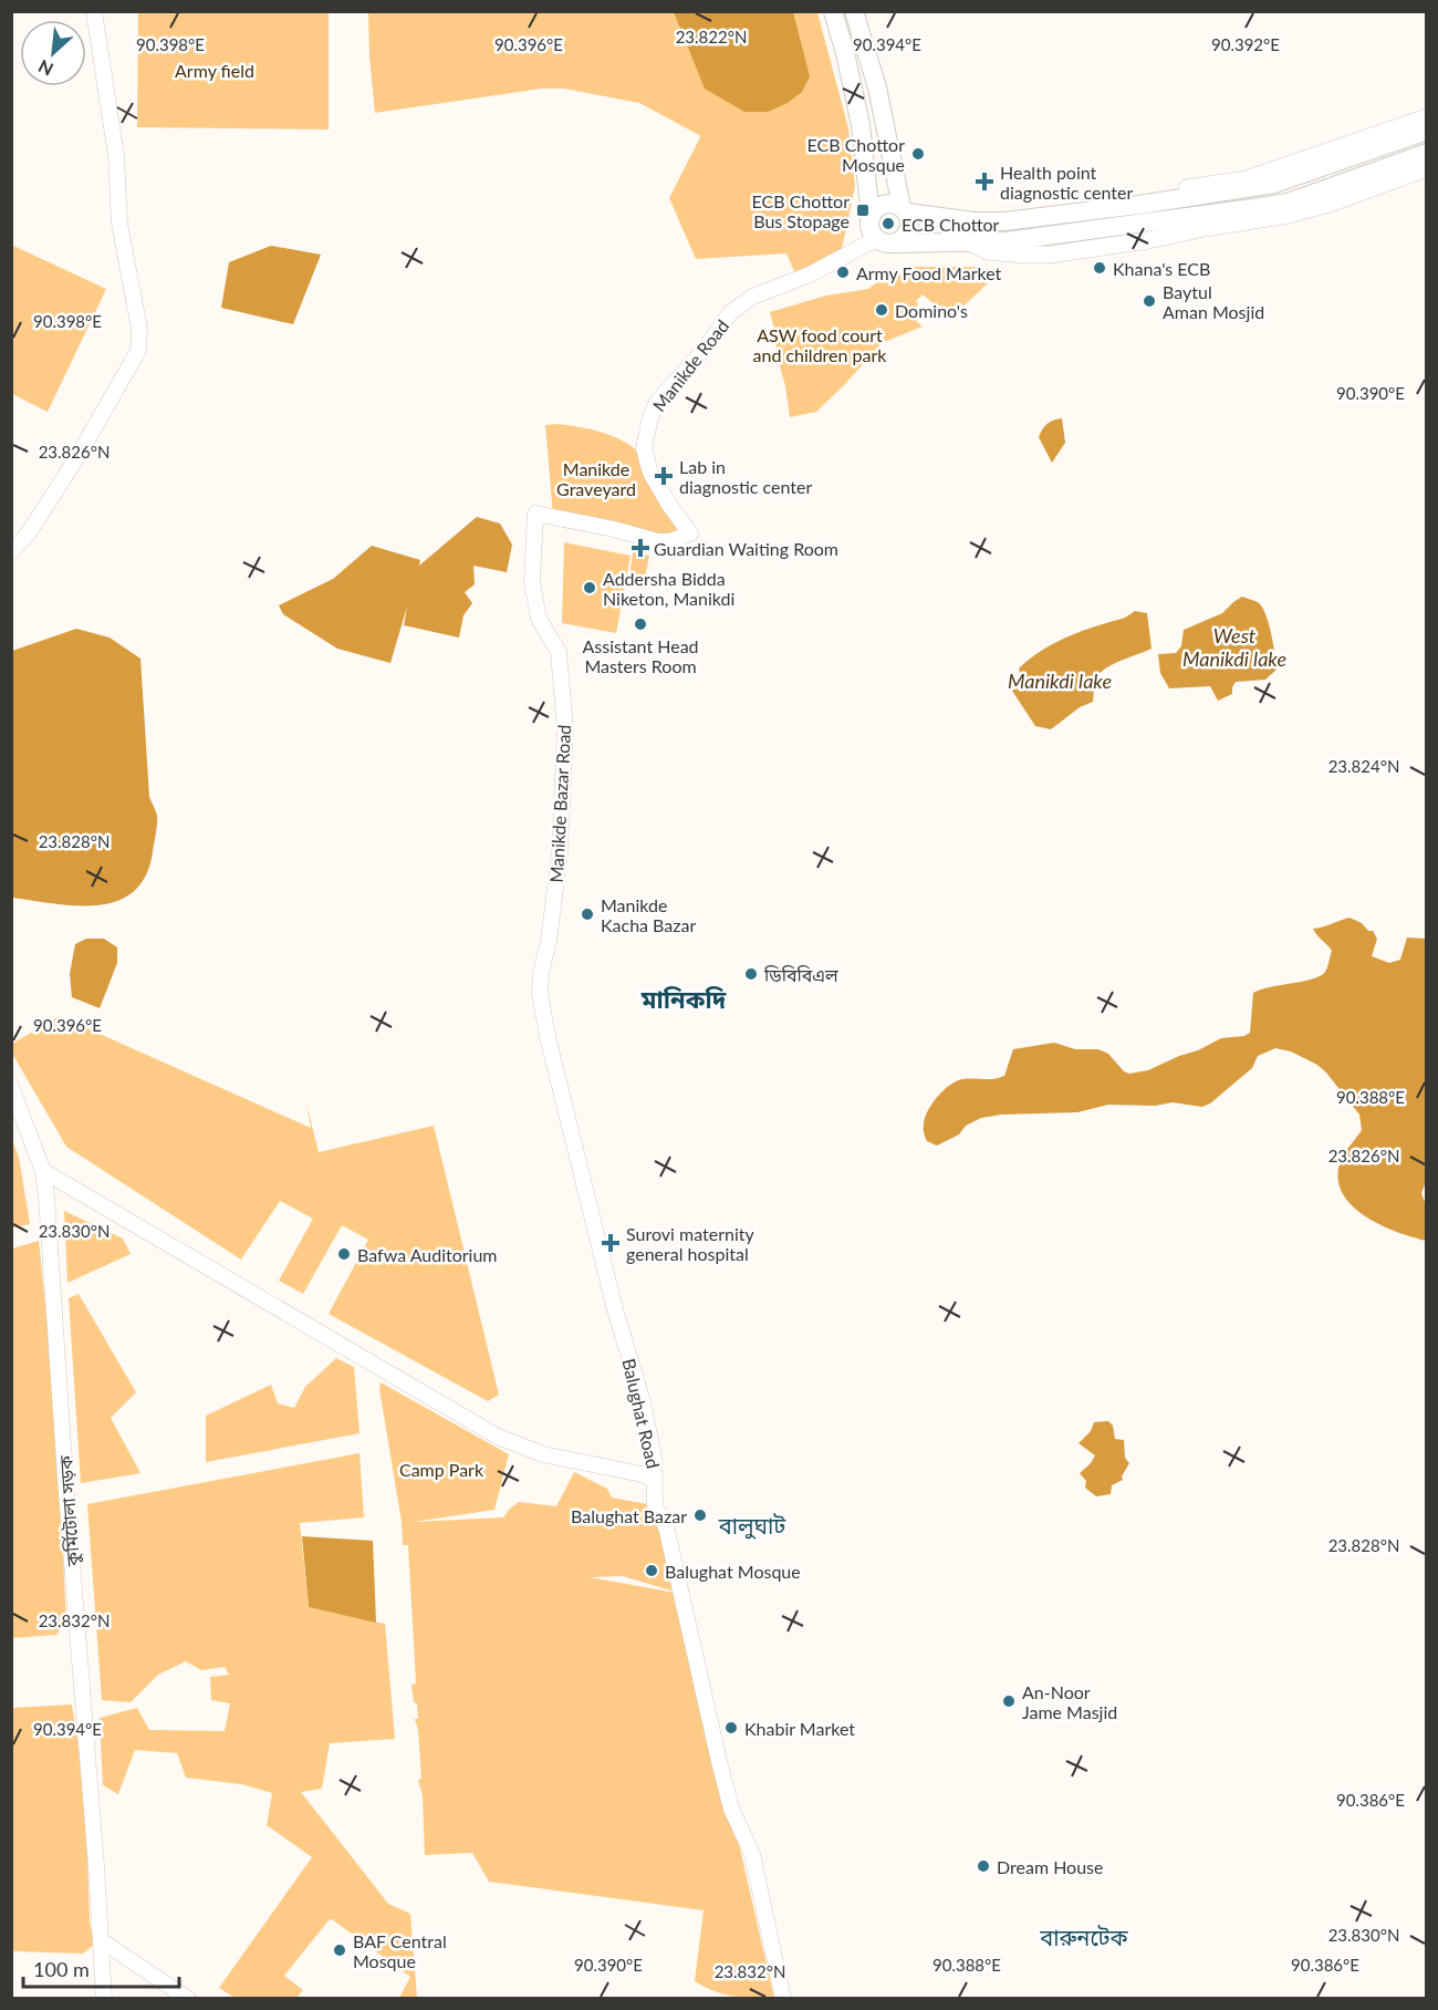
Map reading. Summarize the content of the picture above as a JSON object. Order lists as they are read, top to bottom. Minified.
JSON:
{"streets":{"street":["Manikde Road","Manikde Bazar Road","Balughat Road","কুর্মিটোলা সড়ক"]},"crossings":[["Manikde Road","Manikde Bazar Road"],["Manikde Bazar Road","Balughat Road"]],"districts":["মানিকদি","বালুঘাট","বারুনটেক"],"water":["West Manikdi lake","Manikdi lake"],"parks":["Army field","ASW food court and children park","Manikde Graveyard","Camp Park"],"places":{"other":["ECB Chottor Mosque","ECB Chottor","Khana's ECB","Army Food Market","Baytul Aman Mosjid","Domino's","Addersha Bidda Niketon, Manikdi","Assistant Head Masters Room","Manikde Kacha Bazar","ডিবিবিএল","Bafwa Auditorium","Balughat Bazar","Balughat Mosque","An-Noor Jame Masjid","Khabir Market","Dream House","BAF Central Mosque"],"health":["Health point diagnostic center","Lab in diagnostic center","Guardian Waiting Room","Surovi maternity general hospital"],"transit":["ECB Chottor Bus Stopage"]},"scale_bar":"100 m","north":"bottom left","coordinates":["23.822°N","90.398°E","90.396°E","90.394°E","90.392°E","90.390°E","23.826°N","23.824°N","23.828°N","90.388°E","23.830°N","23.832°N","90.386°E"]}
